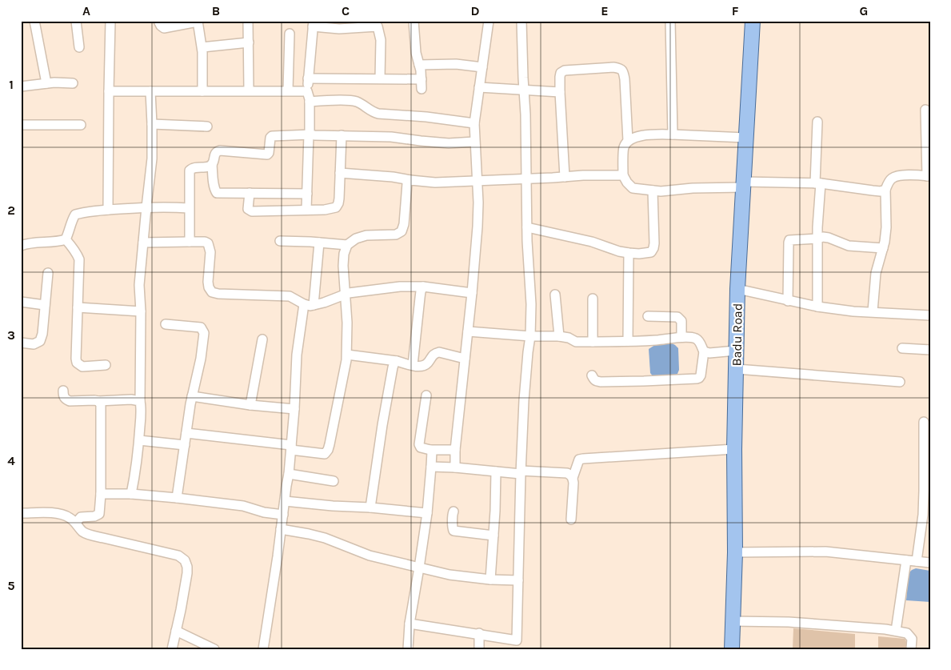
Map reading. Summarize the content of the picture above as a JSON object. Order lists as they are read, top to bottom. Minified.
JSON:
{"streets":{"main road":["Badu Road"]},"grid":{"columns":["A","B","C","D","E","F","G"],"rows":["1","2","3","4","5"]}}
